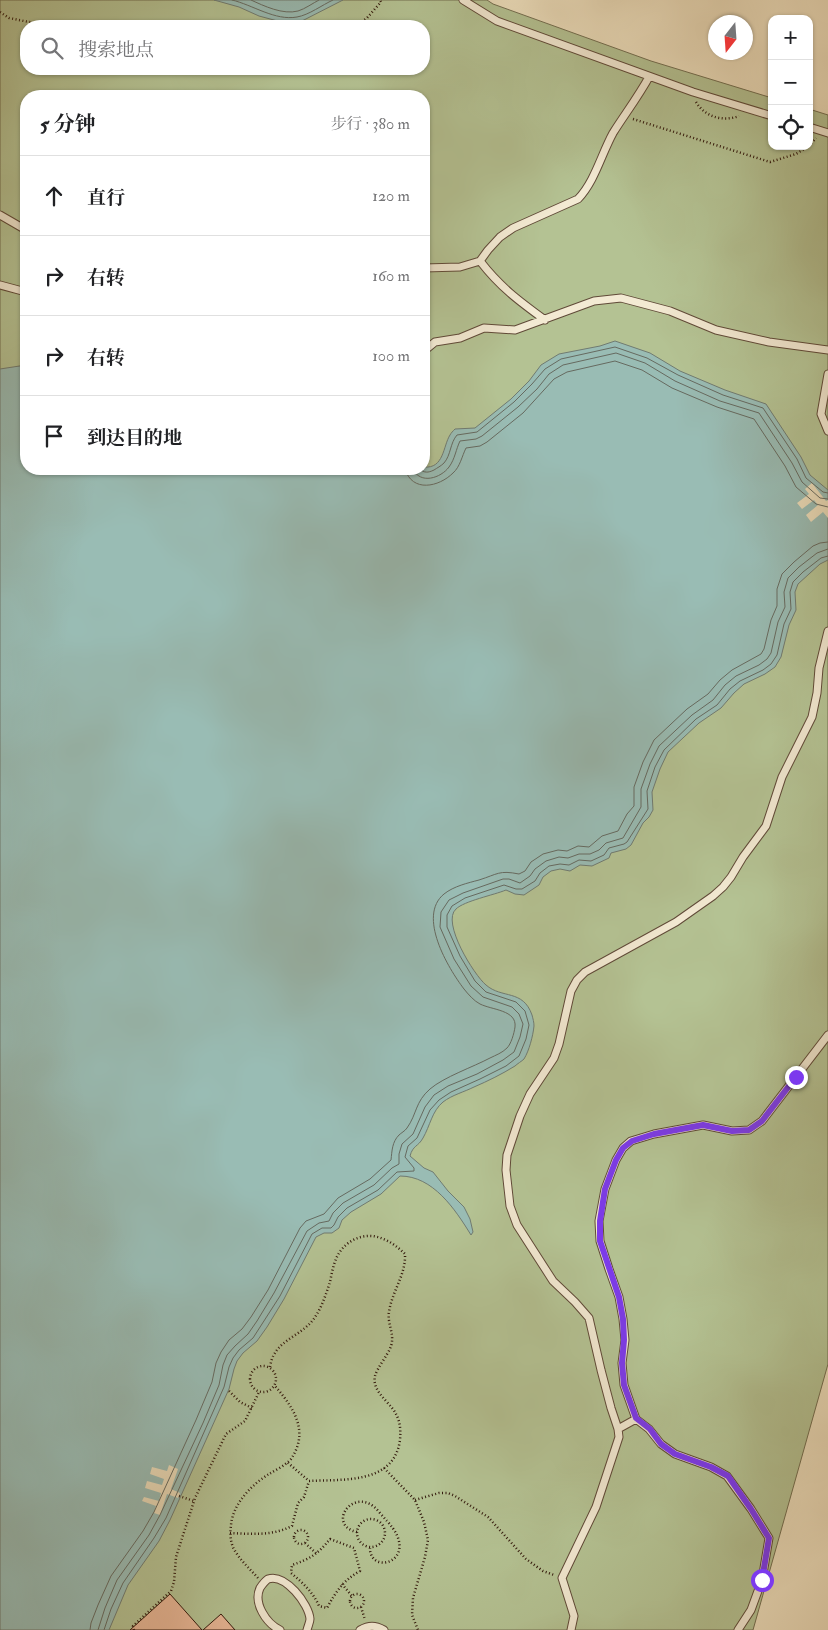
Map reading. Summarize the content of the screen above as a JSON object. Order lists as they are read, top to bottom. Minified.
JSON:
{"north":"bottom","page":{"map_buttons":["+","−"],"search":"搜索地点","heading":["5 分钟","步行 · 380 m"],"list":[["直行","120 m"],["右转","160 m"],["右转","100 m"],"到达目的地"]}}
